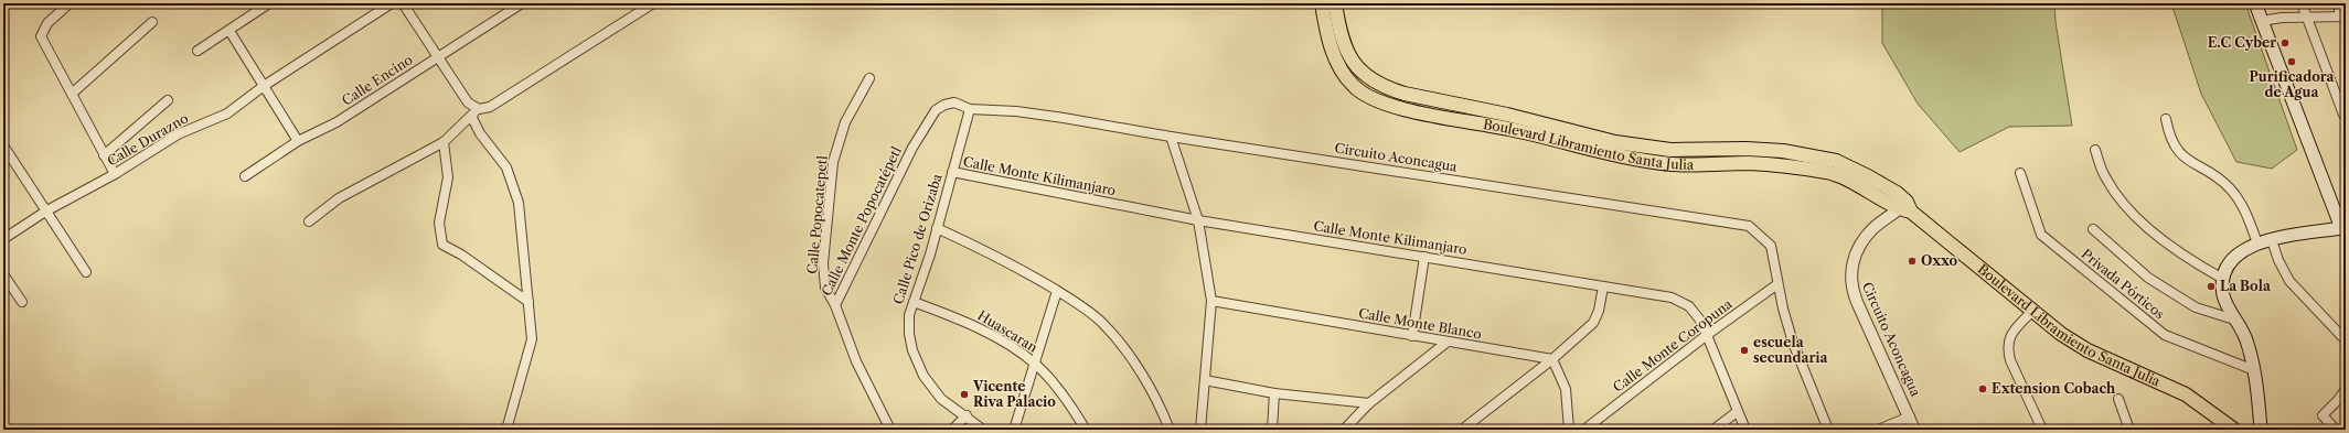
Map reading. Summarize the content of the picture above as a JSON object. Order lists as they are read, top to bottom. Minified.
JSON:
{"streets":{"main road":["Boulevard Libramiento Santa Julia"],"street":["Calle Encino","Calle Durazno","Circuito Aconcagua","Calle Monte Kilimanjaro","Calle Popocatepetl","Calle Monte Popocatépetl","Calle Pico de Orizaba","Privada Pórticos","Calle Monte Blanco","Huascaran","Calle Monte Coropuna"]},"crossings":[["Boulevard Libramiento Santa Julia","Circuito Aconcagua"],["Circuito Aconcagua","Calle Monte Popocatépetl"],["Circuito Aconcagua","Calle Pico de Orizaba"],["Circuito Aconcagua","Calle Monte Coropuna"],["Calle Monte Kilimanjaro","Calle Pico de Orizaba"],["Calle Monte Kilimanjaro","Calle Monte Coropuna"],["Calle Popocatepetl","Calle Monte Popocatépetl"],["Calle Monte Popocatépetl","Calle Pico de Orizaba"],["Calle Pico de Orizaba","Huascaran"]],"places":["E.C Cyber","Purificadora de Agua","Oxxo","La Bola","escuela secundaria","Extension Cobach","Vicente Riva Palacio"]}
